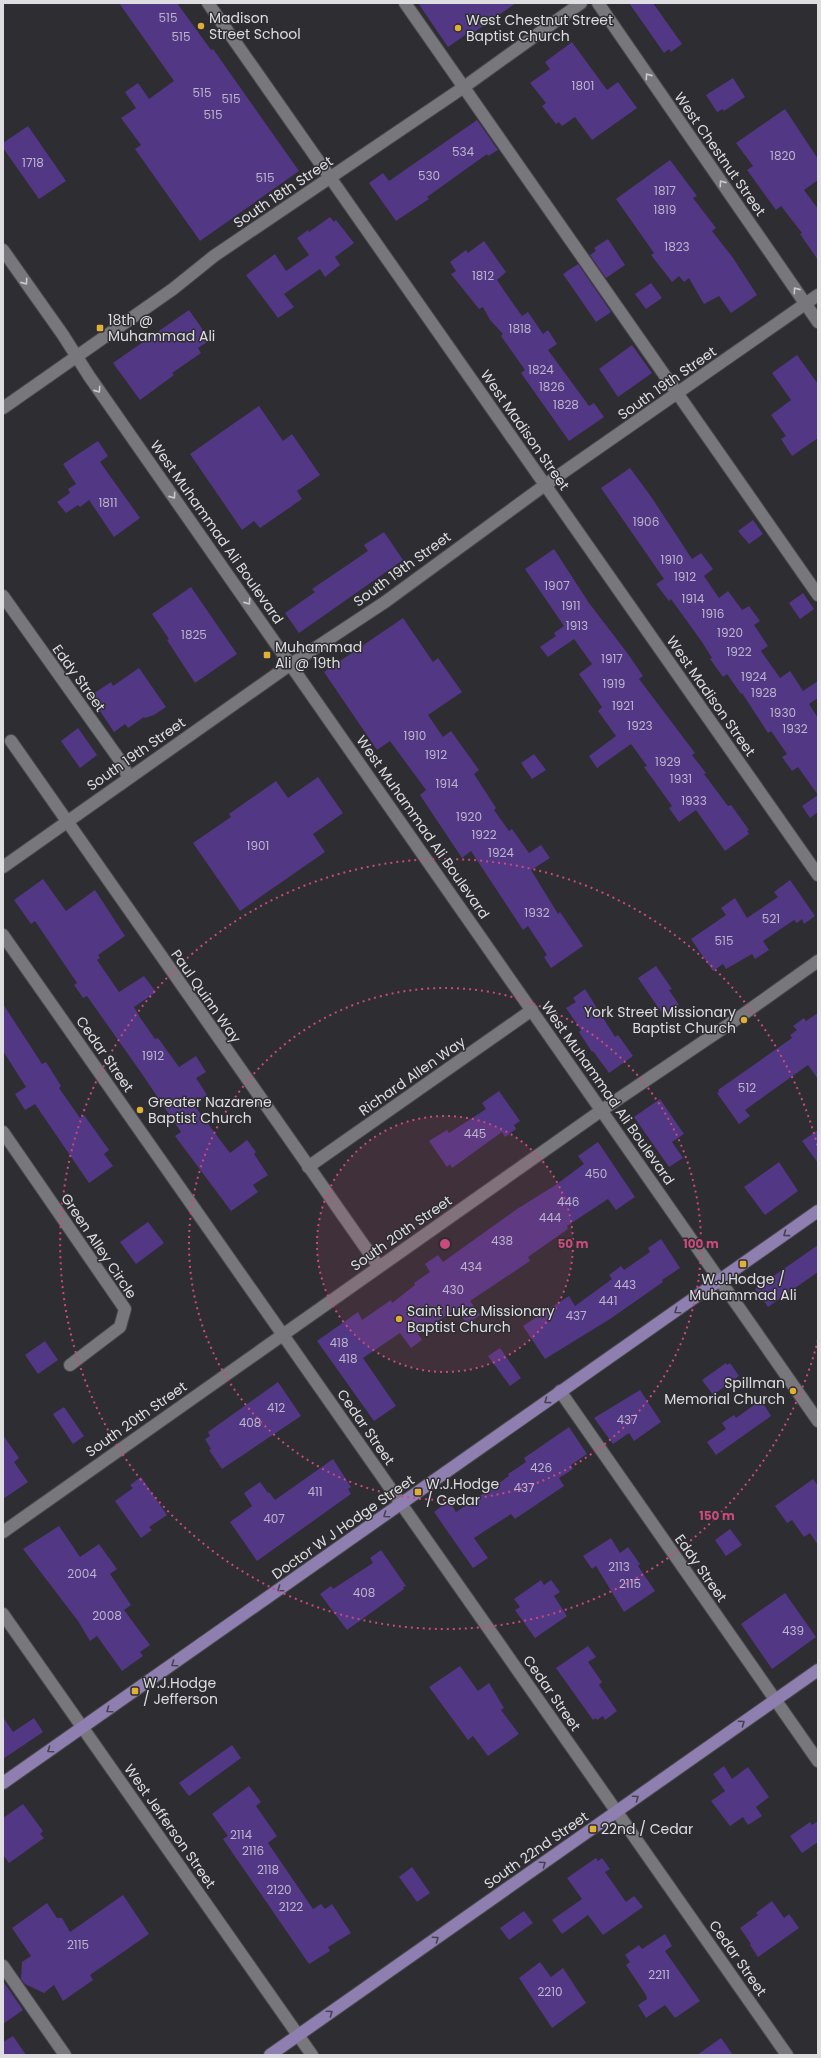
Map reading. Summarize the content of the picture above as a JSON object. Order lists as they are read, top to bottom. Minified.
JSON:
{"streets":{"main road":["Doctor W J Hodge Street","South 22nd Street"],"street":["West Chestnut Street","South 18th Street","South 19th Street","West Madison Street","West Muhammad Ali Boulevard","Eddy Street","Paul Quinn Way","Cedar Street","Richard Allen Way","South 20th Street","Green Alley Circle","West Jefferson Street"]},"crossings":[["West Chestnut Street","South 19th Street"],["South 18th Street","West Madison Street"],["South 18th Street","West Muhammad Ali Boulevard"],["South 19th Street","West Madison Street"],["South 19th Street","West Muhammad Ali Boulevard"],["South 19th Street","Eddy Street"],["South 19th Street","Paul Quinn Way"],["West Muhammad Ali Boulevard","Richard Allen Way"],["West Muhammad Ali Boulevard","South 20th Street"],["West Muhammad Ali Boulevard","Doctor W J Hodge Street"],["Eddy Street","Doctor W J Hodge Street"],["Eddy Street","South 22nd Street"],["Paul Quinn Way","Richard Allen Way"],["Paul Quinn Way","South 20th Street"],["Cedar Street","South 20th Street"],["Cedar Street","Doctor W J Hodge Street"],["Cedar Street","South 22nd Street"],["Doctor W J Hodge Street","West Jefferson Street"],["West Jefferson Street","South 22nd Street"]],"one_way":["West Chestnut Street","West Muhammad Ali Boulevard","Doctor W J Hodge Street","South 22nd Street"],"places":{"other":["Madison Street School","West Chestnut Street Baptist Church","York Street Missionary Baptist Church","Greater Nazarene Baptist Church","Saint Luke Missionary Baptist Church","Spillman Memorial Church"],"transit":["18th @ Muhammad Ali","Muhammad Ali @ 19th","W.J.Hodge / Muhammad Ali","W.J.Hodge / Cedar","W.J.Hodge / Jefferson","22nd / Cedar"]},"house_numbers":["515","515","1801","515","515","515","534","1820","1718","530","515","1817","1819","1823","1812","1818","1824","1826","1828","1811","1906","1910","1912","1907","1914","1911","1916","1913","1920","1825","1922","1917","1924","1919","1928","1921","1930","1923","1932","1910","1912","1929","1931","1914","1933","1920","1922","1901","1924","1932","521","515","1912","512","445","450","446","444","438","434","443","430","441","437","418","418","412","437","408","426","437","411","407","2113","2004","2115","408","2008","439","2114","2116","2118","2120","2122","2115","2211","2210"],"rings":["50 m","100 m","150 m"]}
